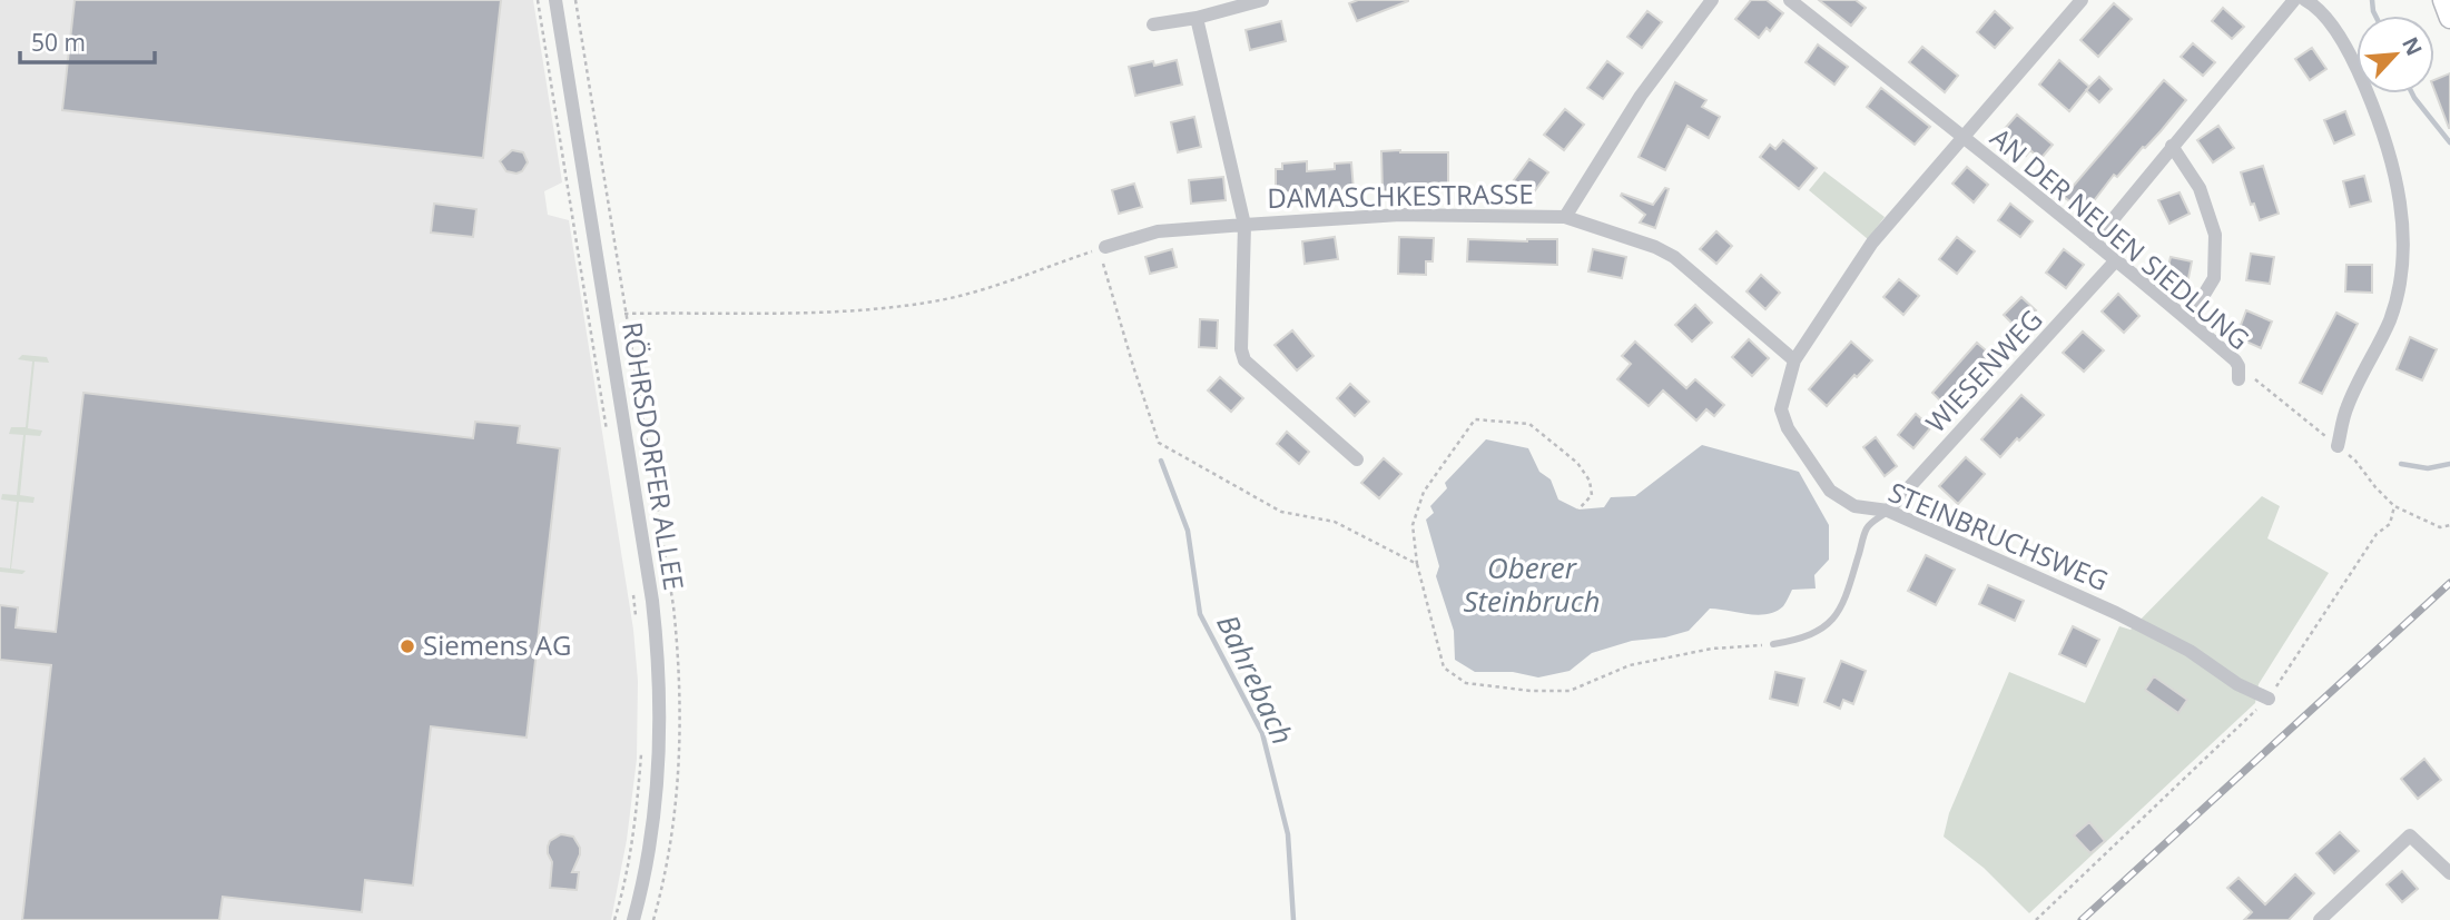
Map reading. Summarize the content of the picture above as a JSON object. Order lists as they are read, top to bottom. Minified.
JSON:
{"streets":{"street":["DAMASCHKESTRASSE","AN DER NEUEN SIEDLUNG","WIESENWEG","RÖHRSDORFER ALLEE","STEINBRUCHSWEG"]},"crossings":[["DAMASCHKESTRASSE","STEINBRUCHSWEG"],["AN DER NEUEN SIEDLUNG","WIESENWEG"],["AN DER NEUEN SIEDLUNG","STEINBRUCHSWEG"],["WIESENWEG","STEINBRUCHSWEG"]],"water":["Oberer Steinbruch","Bahrebach"],"places":["Siemens AG"],"scale_bar":"50 m","north":"top right"}
